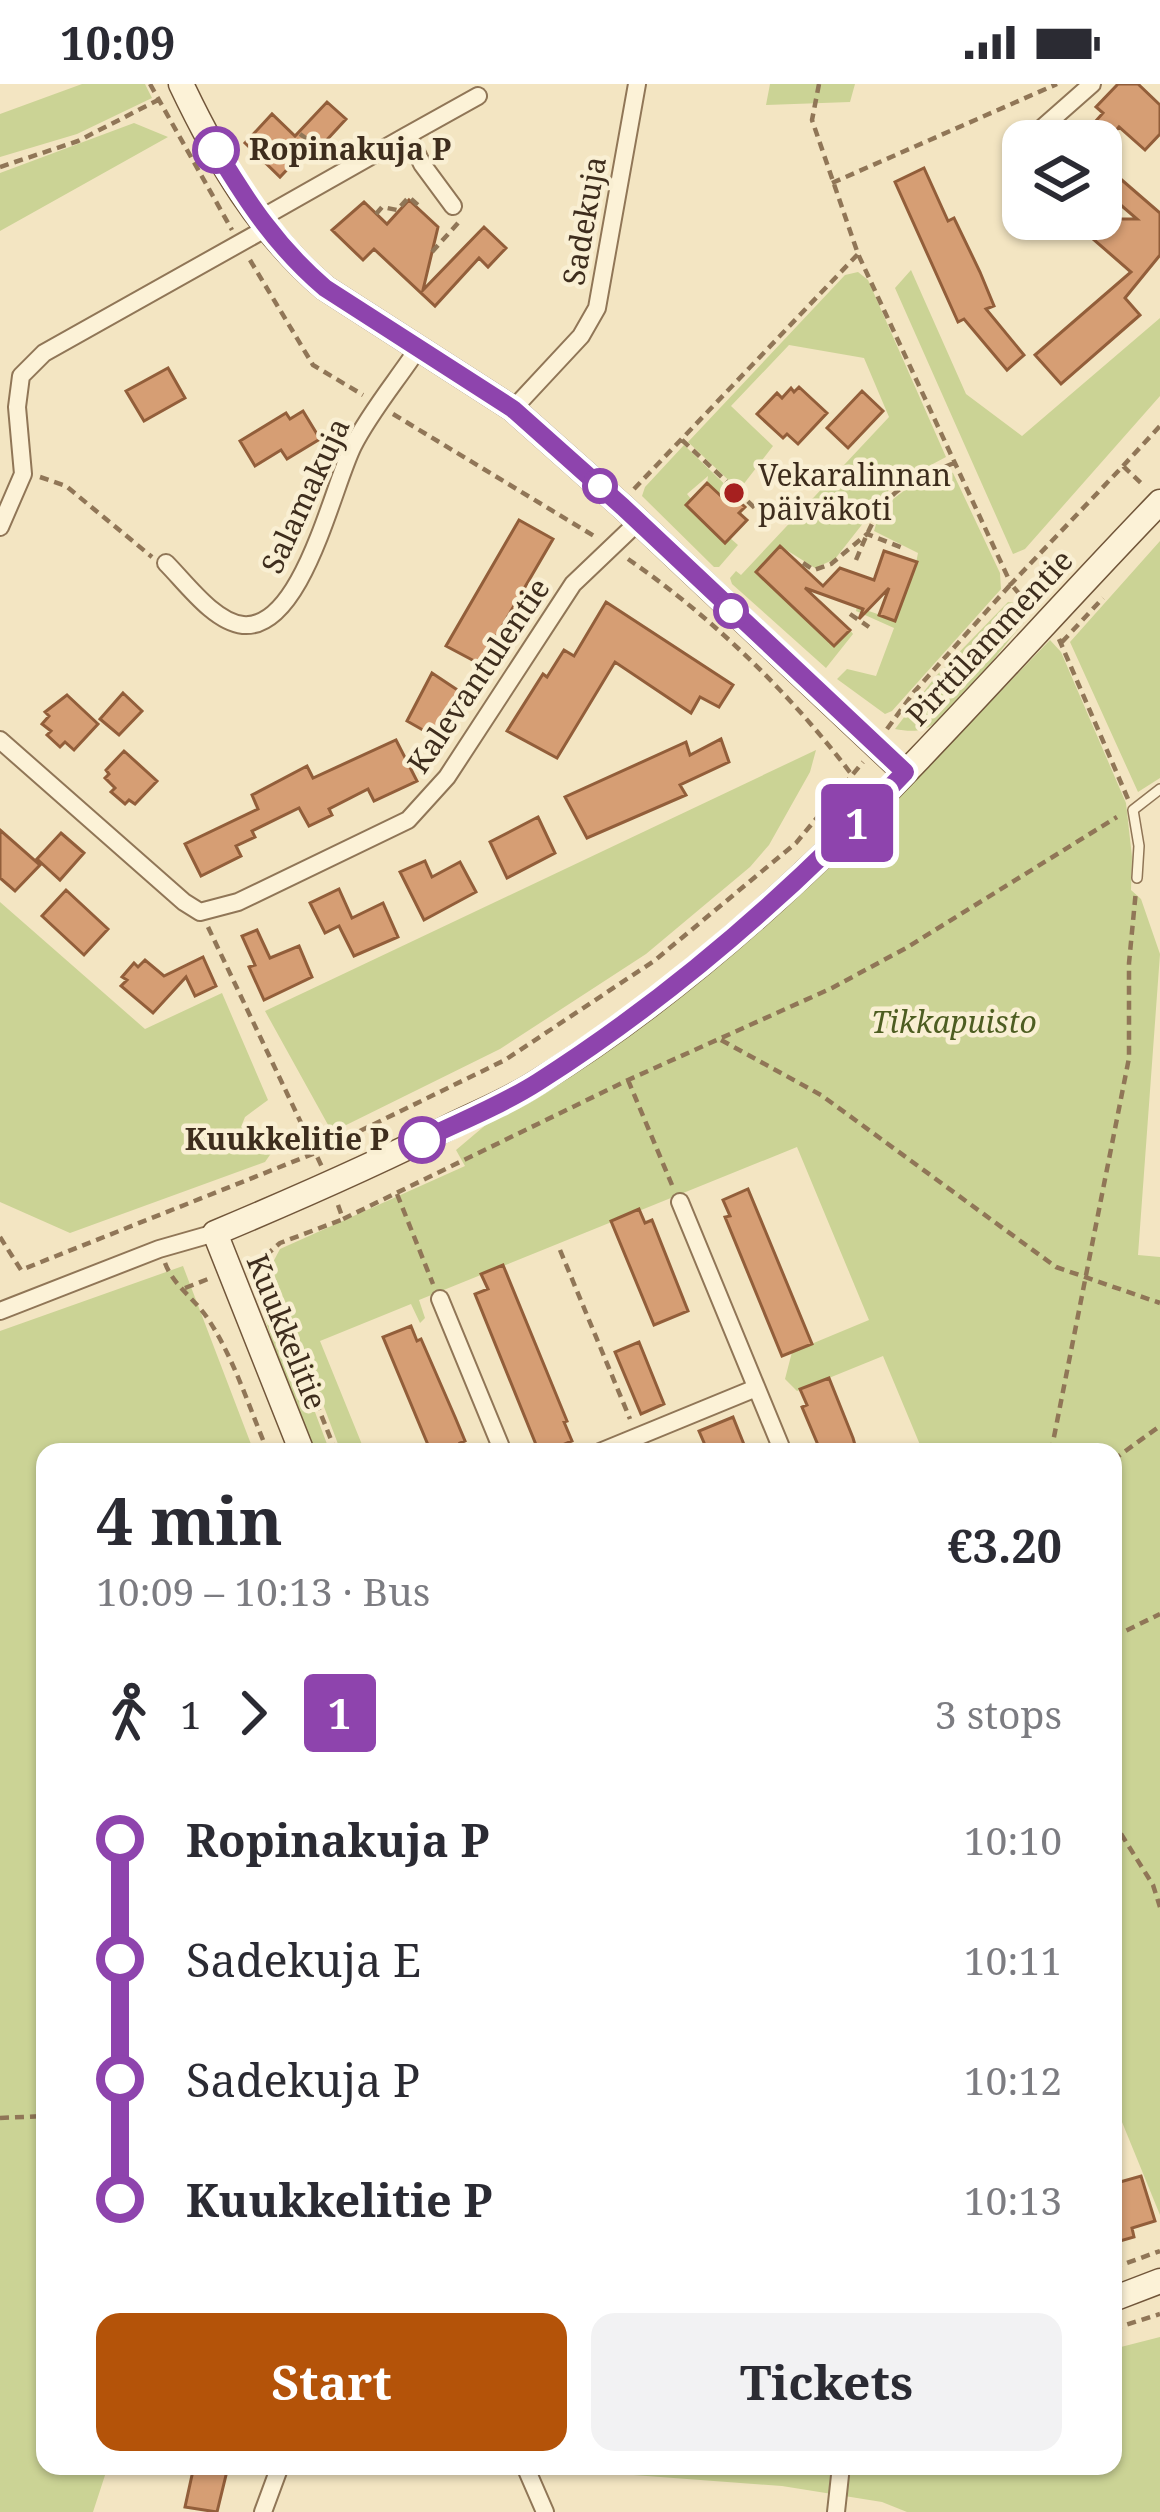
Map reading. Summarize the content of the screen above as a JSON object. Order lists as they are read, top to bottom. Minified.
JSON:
{"streets":{"street":["Sadekuja","Salamakuja","Pirttilammentie","Kalevantulentie","Kuukkelitie"]},"crossings":[["Pirttilammentie","Kuukkelitie"]],"parks":["Tikkapuisto"],"places":["Ropinakuja P","Vekaralinnan päiväkoti","Kuukkelitie P"],"lines":["bus line 1"],"page":{"status":"10:09","on_map":"1","heading":["4 min","10:09 – 10:13 · Bus","€3.20"],"legs":["1","1","3 stops"],"list":[{"name":"Ropinakuja P","value":"10:10"},{"name":"Sadekuja E","value":"10:11"},{"name":"Sadekuja P","value":"10:12"},{"name":"Kuukkelitie P","value":"10:13"}],"buttons":["Start","Tickets"]}}
